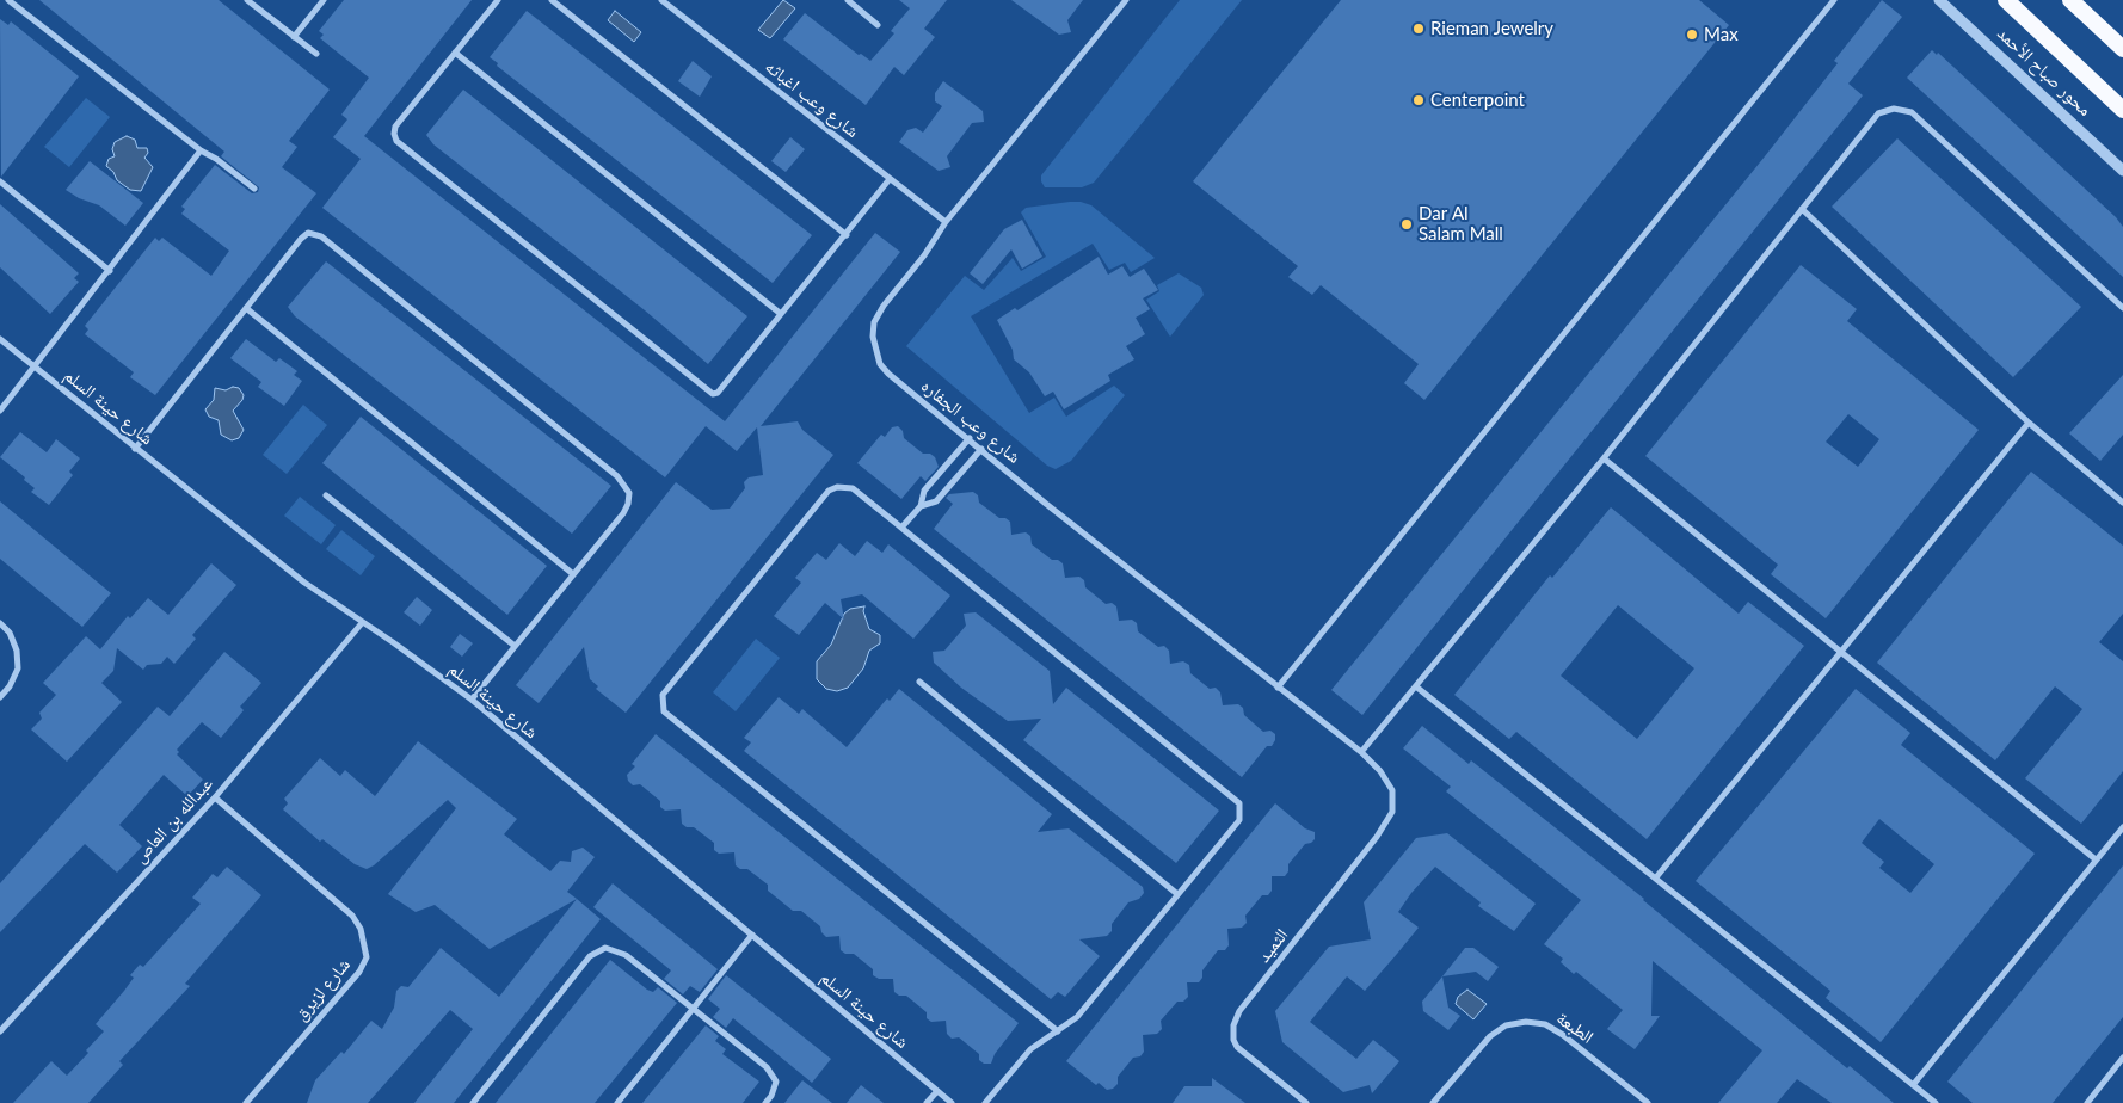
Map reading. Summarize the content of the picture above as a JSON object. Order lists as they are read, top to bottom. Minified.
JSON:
{"streets":{"highway":["محور صباح الأحمد"],"street":["شارع وعب اغباثه","شارع حينة السلم","شارع وعب الجفاره","عبدالله بن العاص","الثميد","شارع لزيرق","الطبعة"]},"crossings":[["شارع وعب اغباثه","شارع وعب الجفاره"],["شارع حينة السلم","عبدالله بن العاص"],["شارع وعب الجفاره","الثميد"],["عبدالله بن العاص","شارع لزيرق"]],"places":["Rieman Jewelry","Max","Centerpoint","Dar Al Salam Mall"]}
